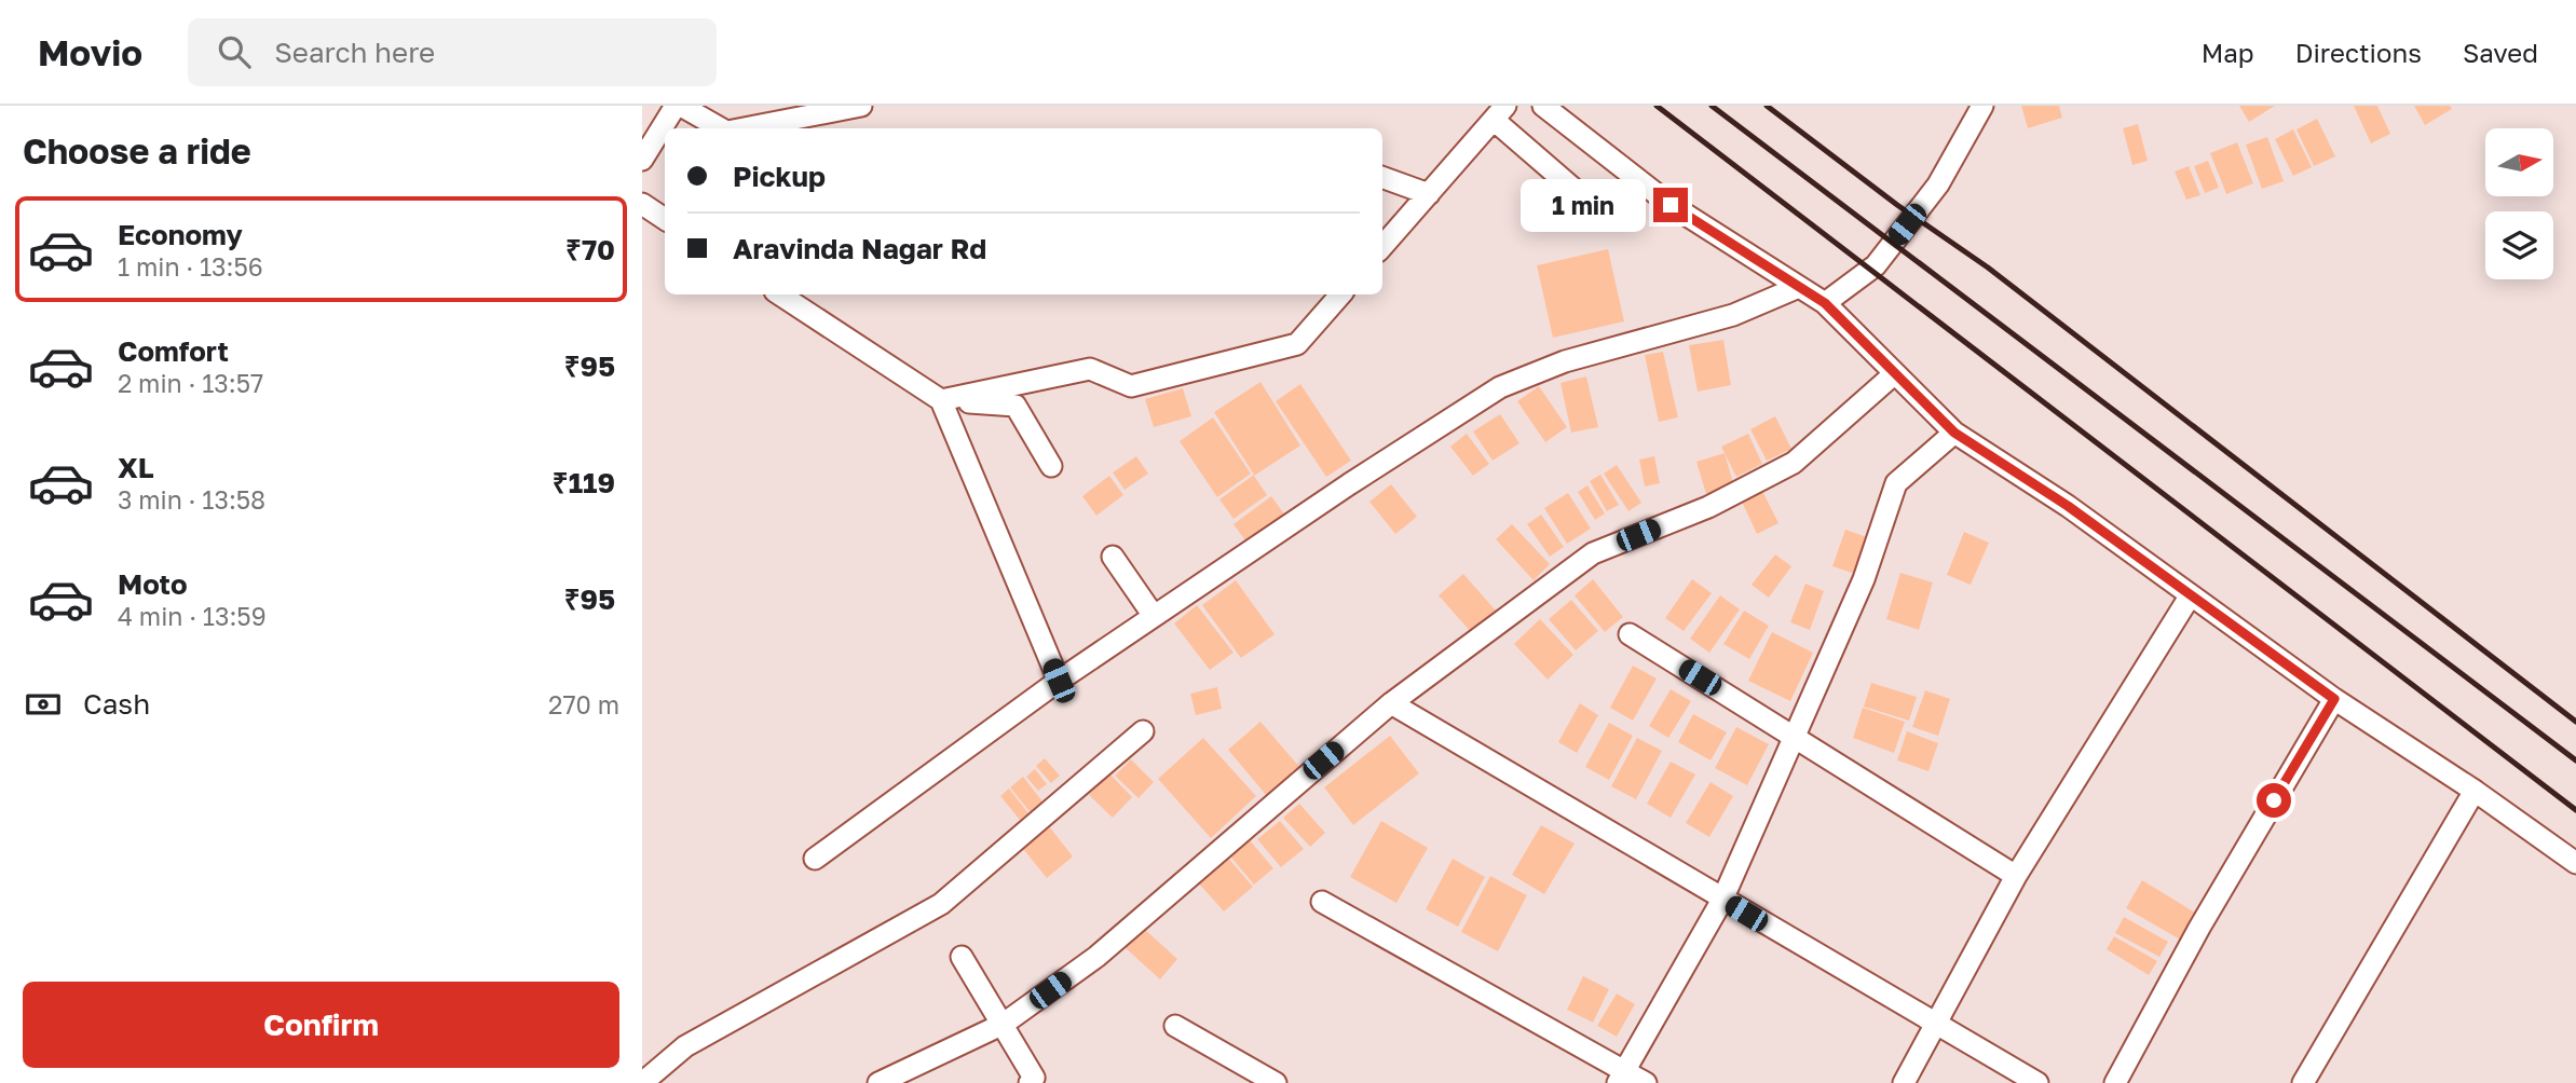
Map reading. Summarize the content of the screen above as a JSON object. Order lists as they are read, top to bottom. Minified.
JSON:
{"north":"right","page":{"header":"Movio","search":"Search here","nav":["Map","Directions","Saved"],"heading":"Choose a ride","banner":["Pickup","Aravinda Nagar Rd"],"bubble":"1 min","list":[{"name":"Economy","note":"1 min · 13:56","value":"₹70"},{"name":"Comfort","note":"2 min · 13:57","value":"₹95"},{"name":"XL","note":"3 min · 13:58","value":"₹119"},{"name":"Moto","note":"4 min · 13:59","value":"₹95"}],"pay":["Cash","270 m"],"buttons":"Confirm"}}
